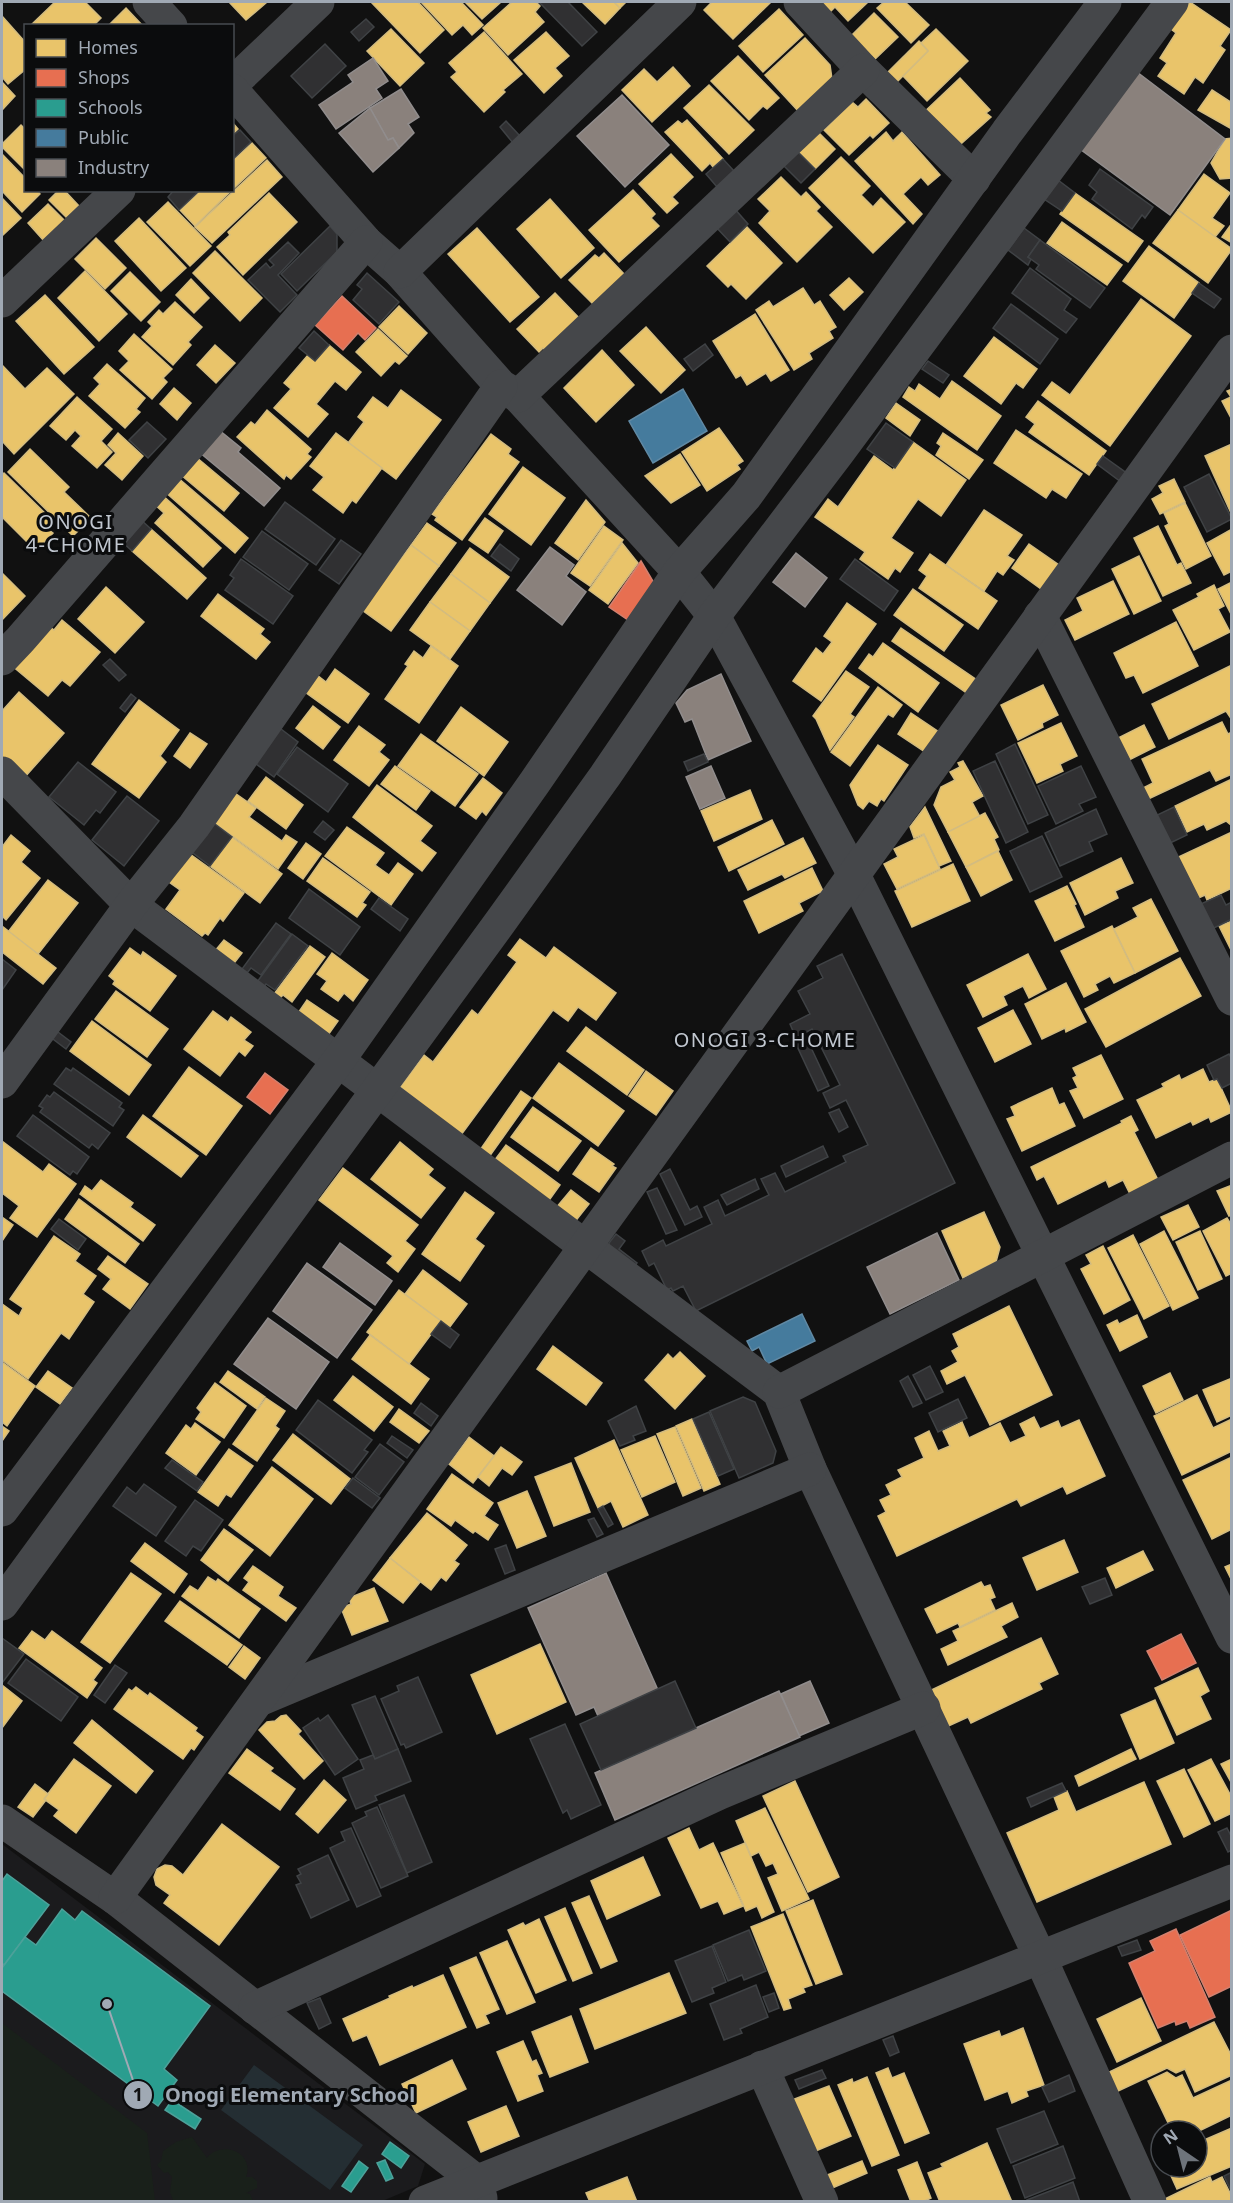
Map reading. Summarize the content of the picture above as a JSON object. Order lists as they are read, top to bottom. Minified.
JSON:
{"districts":["ONOGI 4-CHOME","ONOGI 3-CHOME"],"places":["Onogi Elementary School"],"legend":["Homes","Shops","Schools","Public","Industry"],"north":"top left"}
